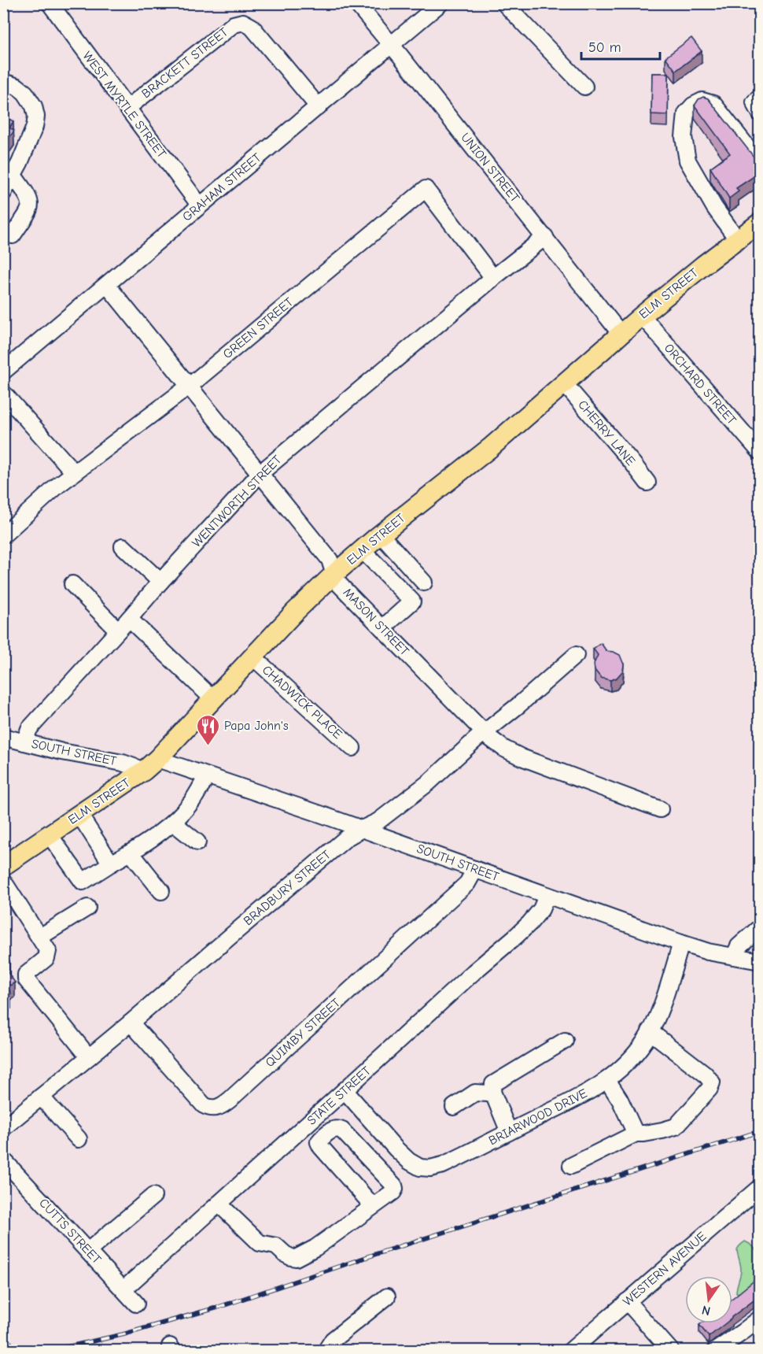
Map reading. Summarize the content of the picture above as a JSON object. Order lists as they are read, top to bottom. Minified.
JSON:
{"streets":{"main road":["ELM STREET"],"street":["BRACKETT STREET","WEST MYRTLE STREET","UNION STREET","GRAHAM STREET","GREEN STREET","ORCHARD STREET","CHERRY LANE","WENTWORTH STREET","MASON STREET","CHADWICK PLACE","SOUTH STREET","BRADBURY STREET","QUIMBY STREET","STATE STREET","BRIARWOOD DRIVE","CUTTS STREET","WESTERN AVENUE"]},"crossings":[["BRACKETT STREET","WEST MYRTLE STREET"],["BRACKETT STREET","GRAHAM STREET"],["WEST MYRTLE STREET","GRAHAM STREET"],["UNION STREET","GRAHAM STREET"],["UNION STREET","ELM STREET"],["UNION STREET","WENTWORTH STREET"],["GRAHAM STREET","MASON STREET"],["ELM STREET","ORCHARD STREET"],["ELM STREET","CHERRY LANE"],["ELM STREET","MASON STREET"],["ELM STREET","CHADWICK PLACE"],["ELM STREET","SOUTH STREET"],["GREEN STREET","WENTWORTH STREET"],["GREEN STREET","MASON STREET"],["WENTWORTH STREET","MASON STREET"],["WENTWORTH STREET","SOUTH STREET"],["MASON STREET","BRADBURY STREET"],["SOUTH STREET","BRADBURY STREET"],["SOUTH STREET","QUIMBY STREET"],["SOUTH STREET","STATE STREET"],["SOUTH STREET","BRIARWOOD DRIVE"],["BRADBURY STREET","QUIMBY STREET"],["STATE STREET","BRIARWOOD DRIVE"],["STATE STREET","CUTTS STREET"]],"places":{"restaurant":["Papa John's"]},"scale_bar":"50 m","north":"bottom"}
